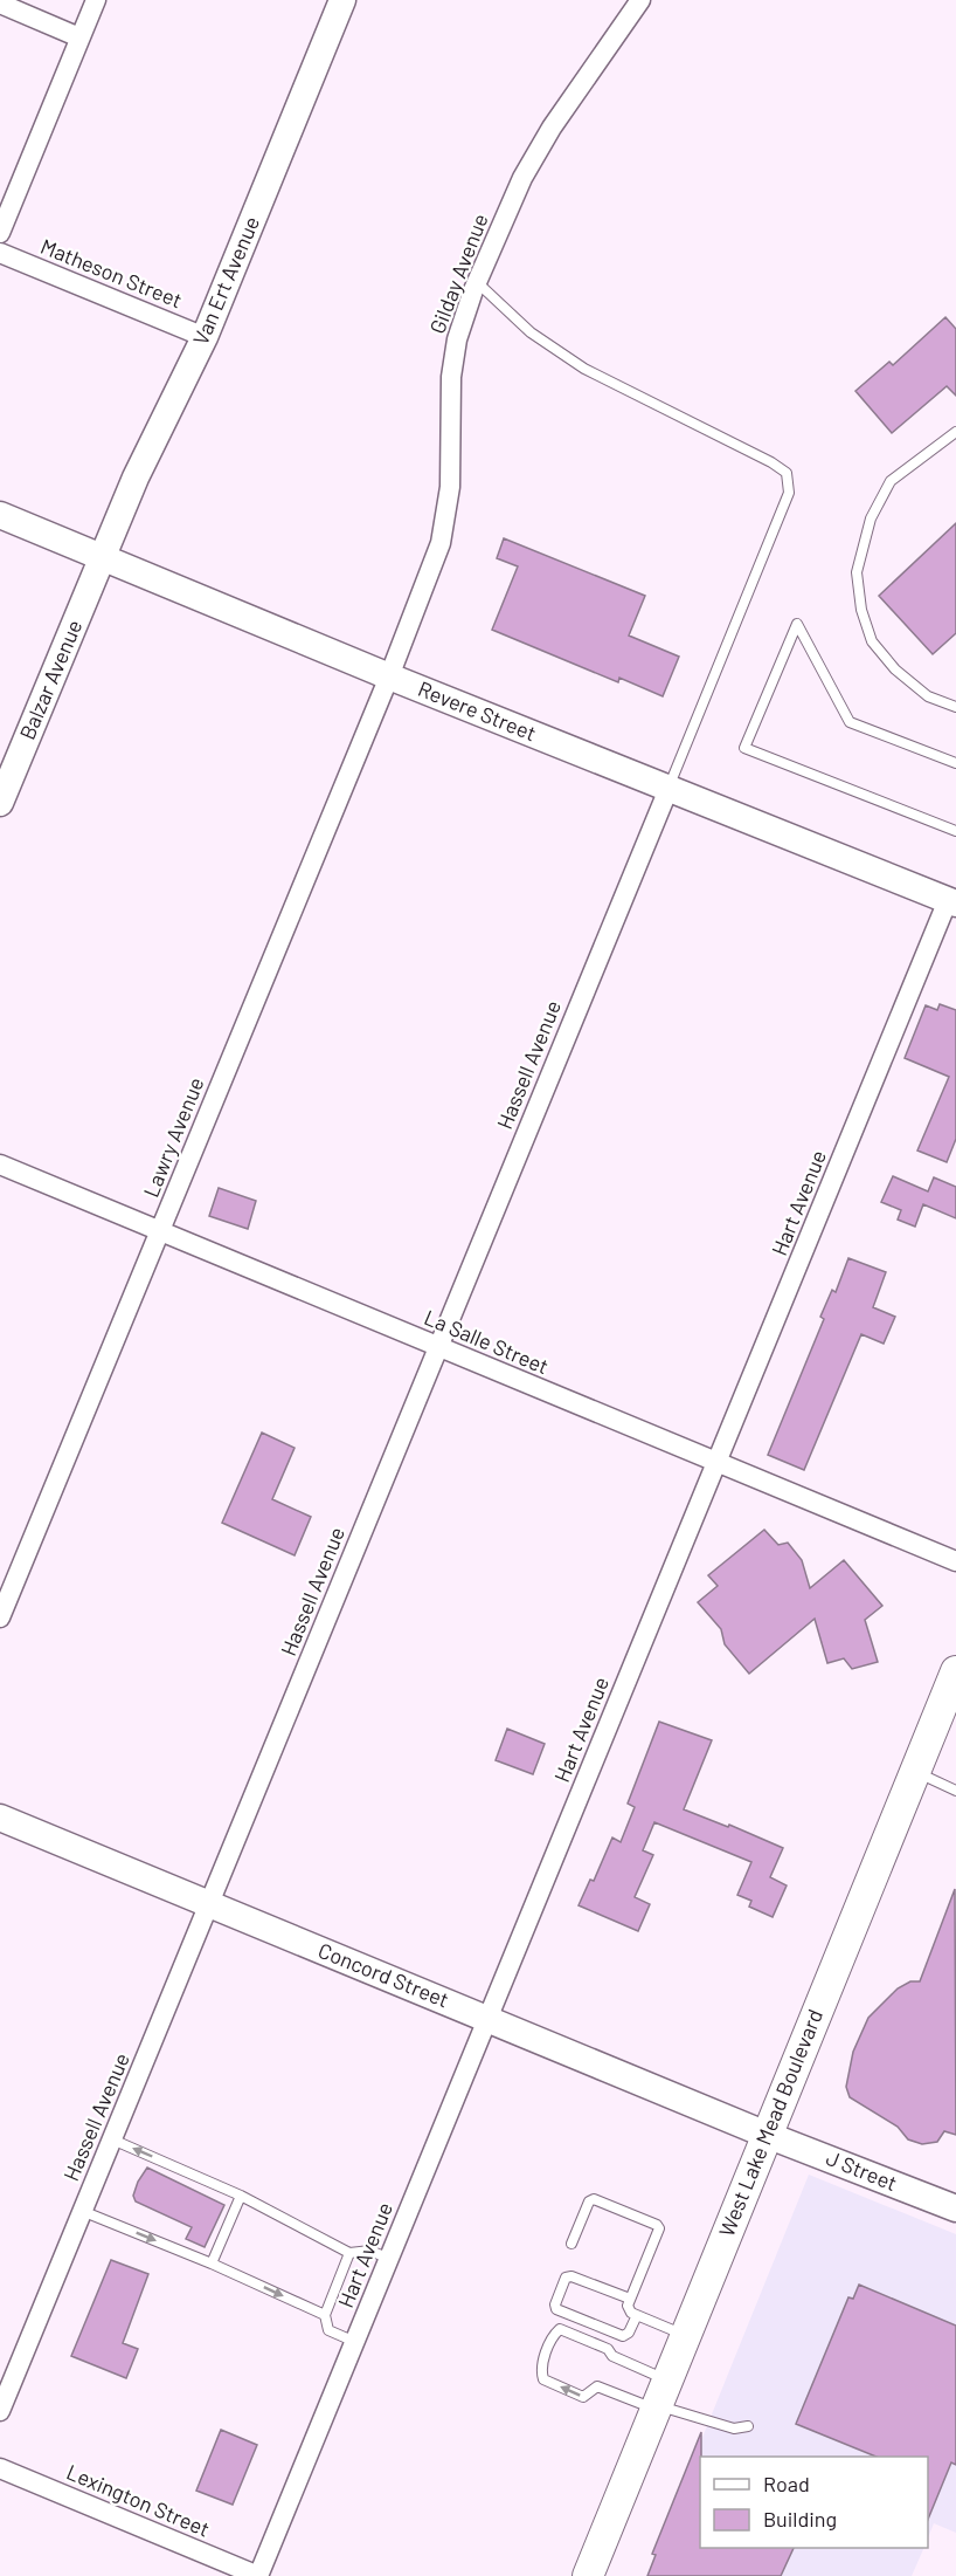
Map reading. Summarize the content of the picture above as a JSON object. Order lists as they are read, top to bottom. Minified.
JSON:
{"streets":{"main road":["West Lake Mead Boulevard"],"street":["Matheson Street","Gilday Avenue","Van Ert Avenue","Balzar Avenue","Revere Street","Hassell Avenue","Lawry Avenue","Hart Avenue","La Salle Street","Concord Street","J Street","Lexington Street"]},"crossings":[["Matheson Street","Van Ert Avenue"],["Gilday Avenue","Revere Street"],["Gilday Avenue","Lawry Avenue"],["Van Ert Avenue","Balzar Avenue"],["Van Ert Avenue","Revere Street"],["Balzar Avenue","Revere Street"],["Revere Street","Hassell Avenue"],["Revere Street","Lawry Avenue"],["Revere Street","Hart Avenue"],["Hassell Avenue","La Salle Street"],["Hassell Avenue","Concord Street"],["Lawry Avenue","La Salle Street"],["Hart Avenue","La Salle Street"],["Hart Avenue","Concord Street"],["Hart Avenue","Lexington Street"],["Concord Street","West Lake Mead Boulevard"],["Concord Street","J Street"],["West Lake Mead Boulevard","J Street"]],"legend":["Road","Building"]}
